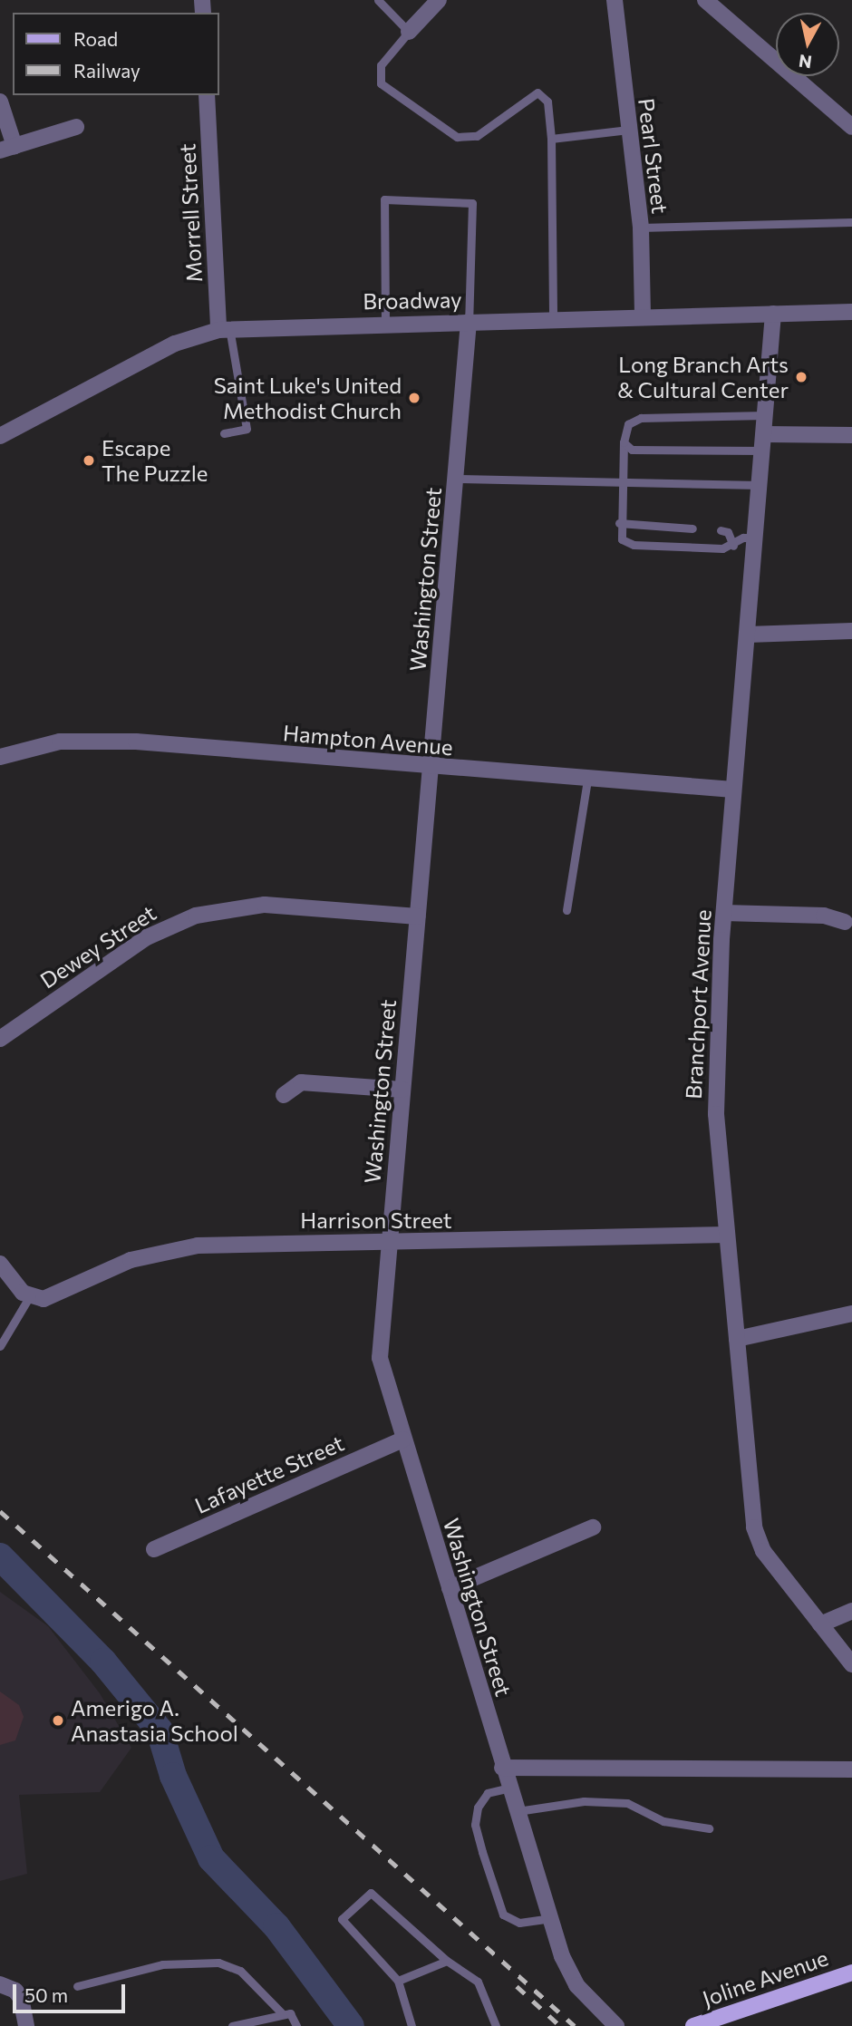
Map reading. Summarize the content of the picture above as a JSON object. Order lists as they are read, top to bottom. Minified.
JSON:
{"streets":{"main road":["Joline Avenue"],"street":["Pearl Street","Morrell Street","Broadway","Washington Street","Hampton Avenue","Dewey Street","Branchport Avenue","Harrison Street","Lafayette Street"]},"crossings":[["Pearl Street","Broadway"],["Morrell Street","Broadway"],["Broadway","Washington Street"],["Broadway","Branchport Avenue"],["Washington Street","Hampton Avenue"],["Washington Street","Dewey Street"],["Washington Street","Harrison Street"],["Washington Street","Lafayette Street"],["Hampton Avenue","Branchport Avenue"],["Branchport Avenue","Harrison Street"]],"places":["Long Branch Arts & Cultural Center","Saint Luke's United Methodist Church","Escape The Puzzle","Amerigo A. Anastasia School"],"legend":["Road","Railway"],"scale_bar":"50 m","north":"bottom"}
